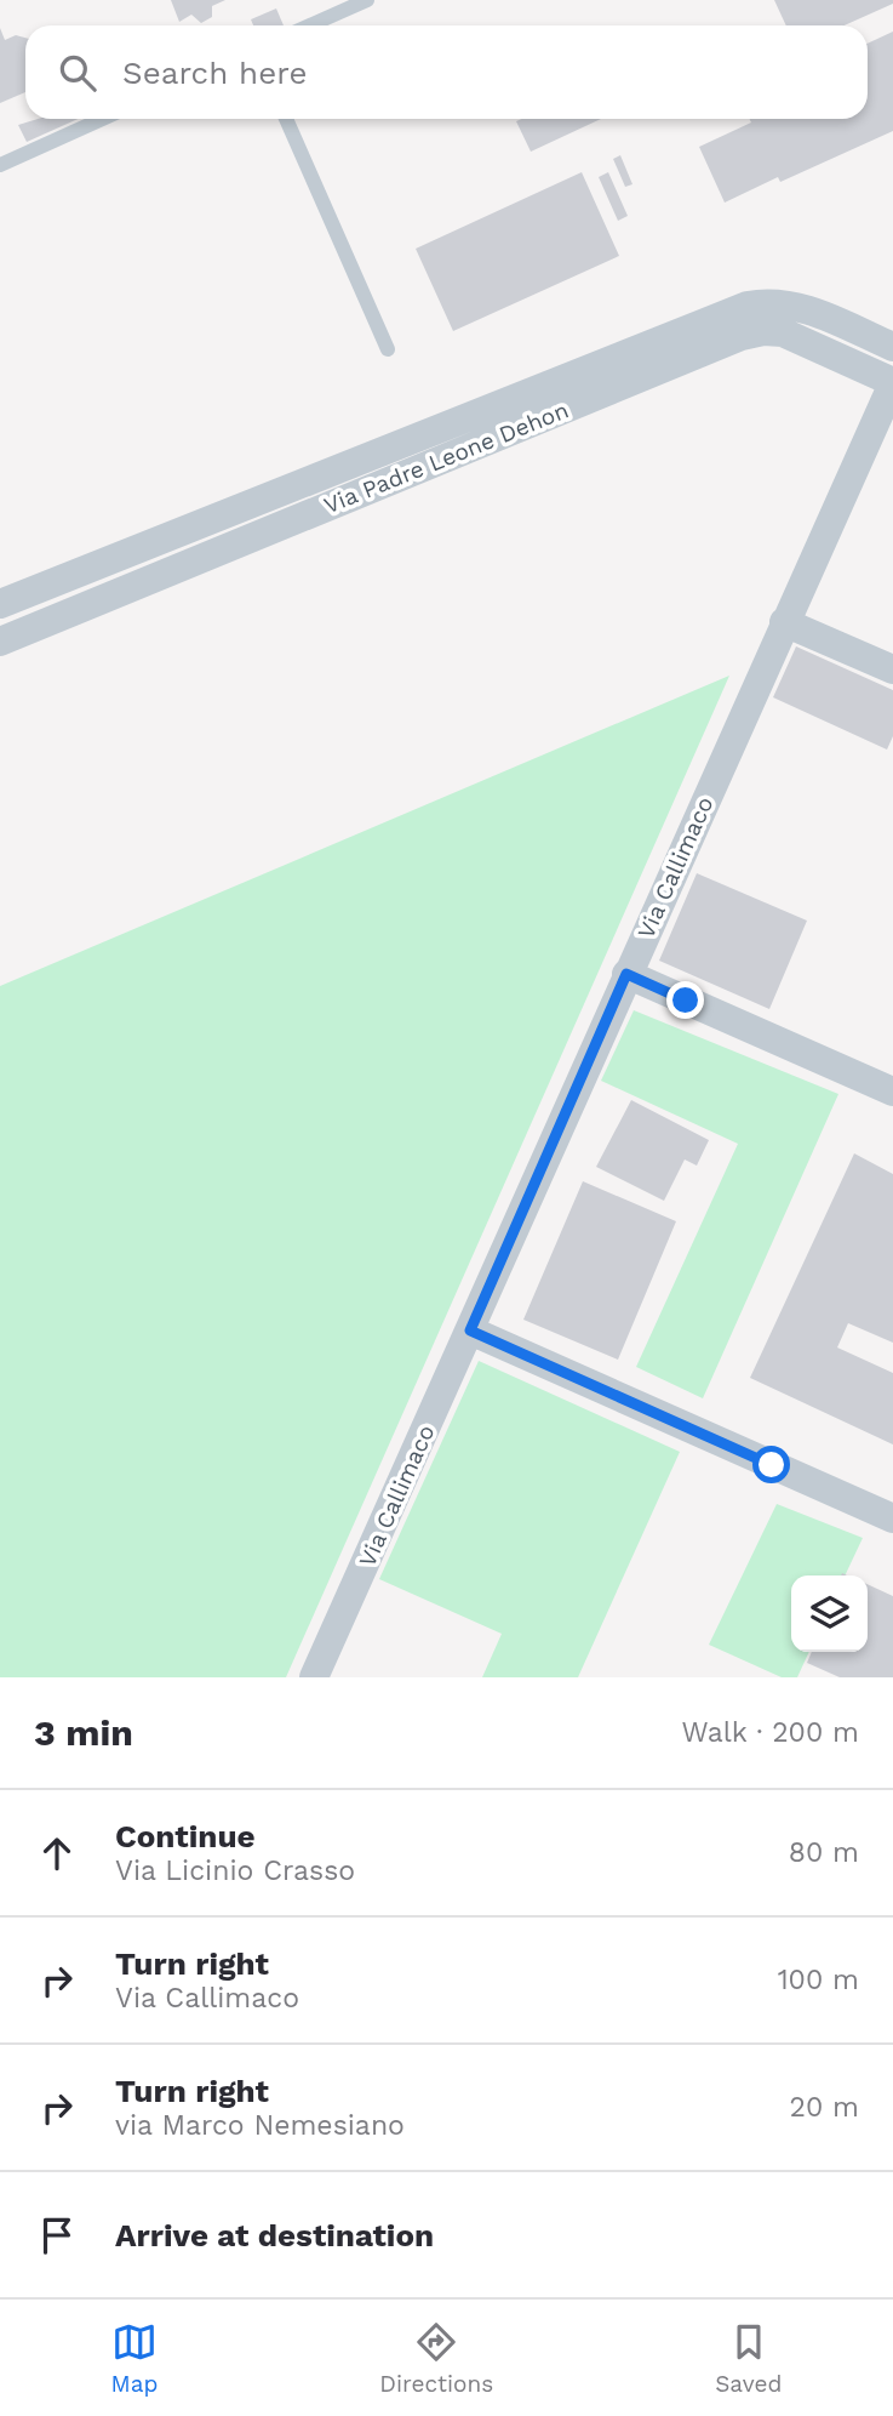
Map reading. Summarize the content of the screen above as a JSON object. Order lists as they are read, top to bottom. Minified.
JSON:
{"streets":{"street":["Via Padre Leone Dehon","Via Callimaco"]},"crossings":[["Via Padre Leone Dehon","Via Callimaco"]],"page":{"search":"Search here","heading":["3 min","Walk · 200 m"],"list":[["Continue","Via Licinio Crasso","80 m"],["Turn right","Via Callimaco","100 m"],["Turn right","via Marco Nemesiano","20 m"],"Arrive at destination"],"nav":["Map","Directions","Saved"]}}
